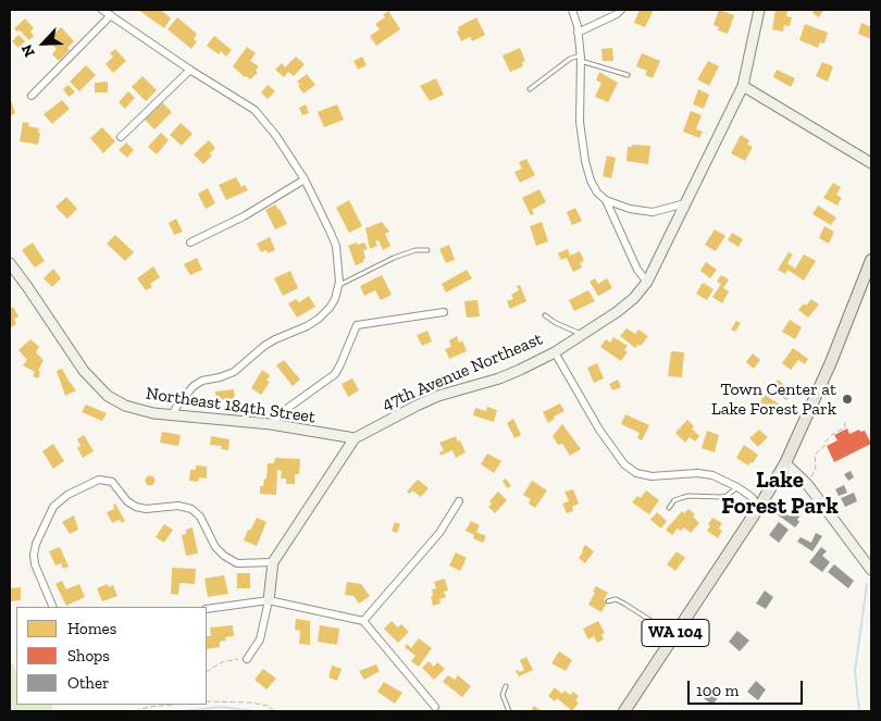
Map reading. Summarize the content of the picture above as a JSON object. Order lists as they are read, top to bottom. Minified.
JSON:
{"streets":{"main road":["WA 104"],"street":["47th Avenue Northeast","Northeast 184th Street"]},"crossings":[["47th Avenue Northeast","Northeast 184th Street"]],"districts":["Lake Forest Park"],"places":["Town Center at Lake Forest Park"],"legend":["Homes","Shops","Other"],"scale_bar":"100 m","north":"bottom left"}
